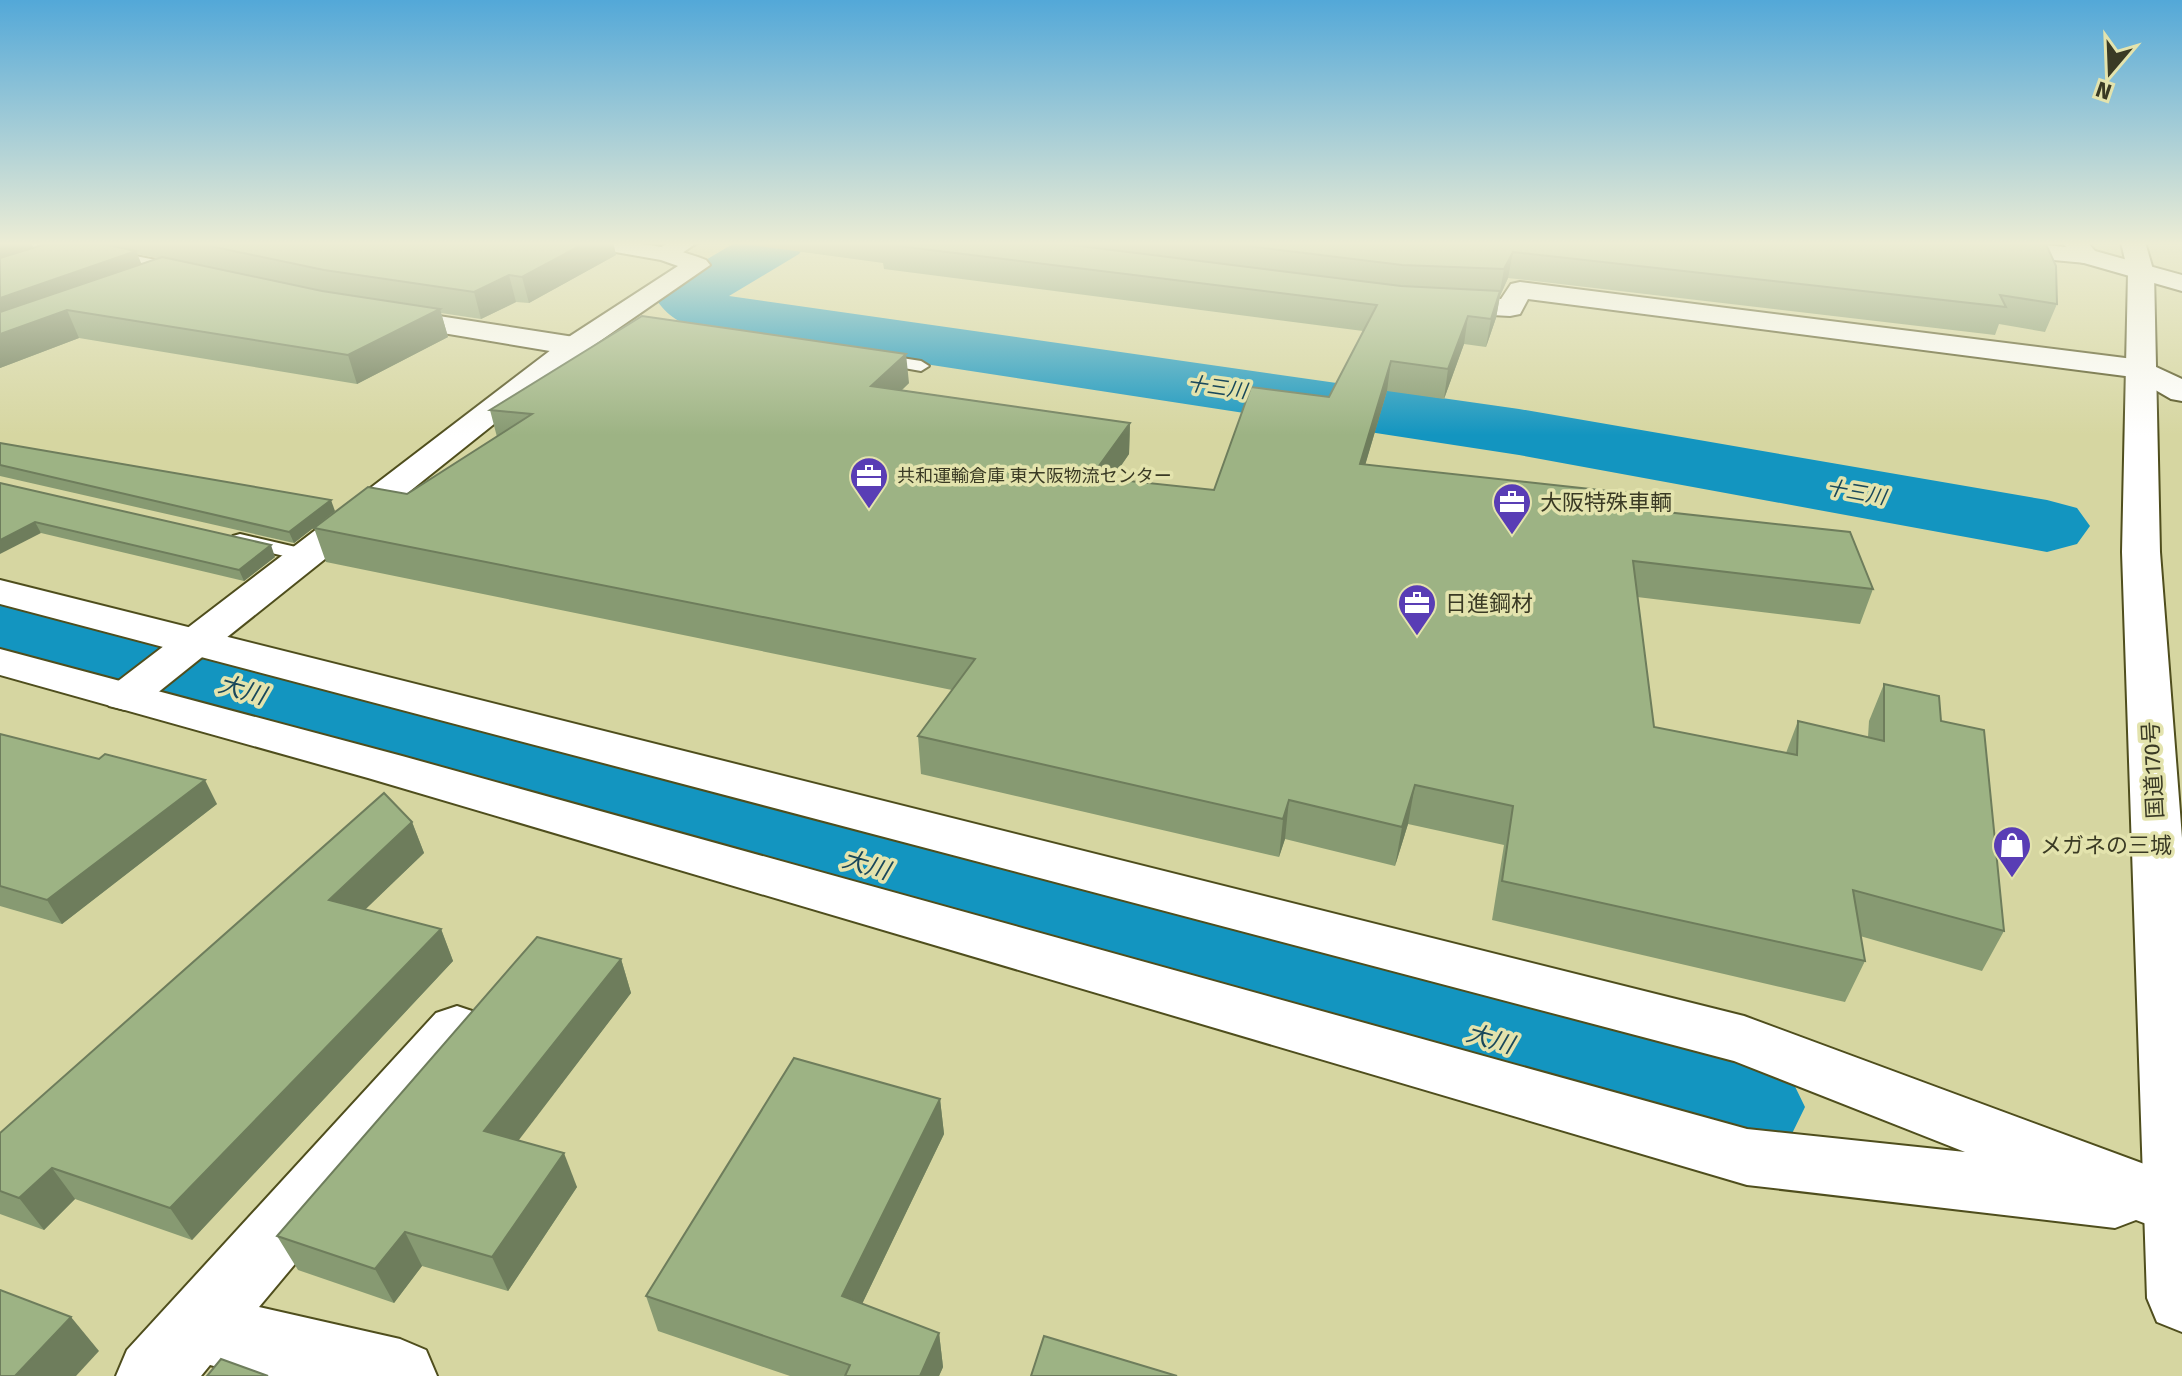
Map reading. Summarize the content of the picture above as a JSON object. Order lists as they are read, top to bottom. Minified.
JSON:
{"streets":{"main road":["国道170号"]},"water":["十三川","大川"],"places":{"office":["共和運輸倉庫 東大阪物流センター","大阪特殊車輌","日進鋼材"],"shop":["メガネの三城"]},"north":"bottom"}
